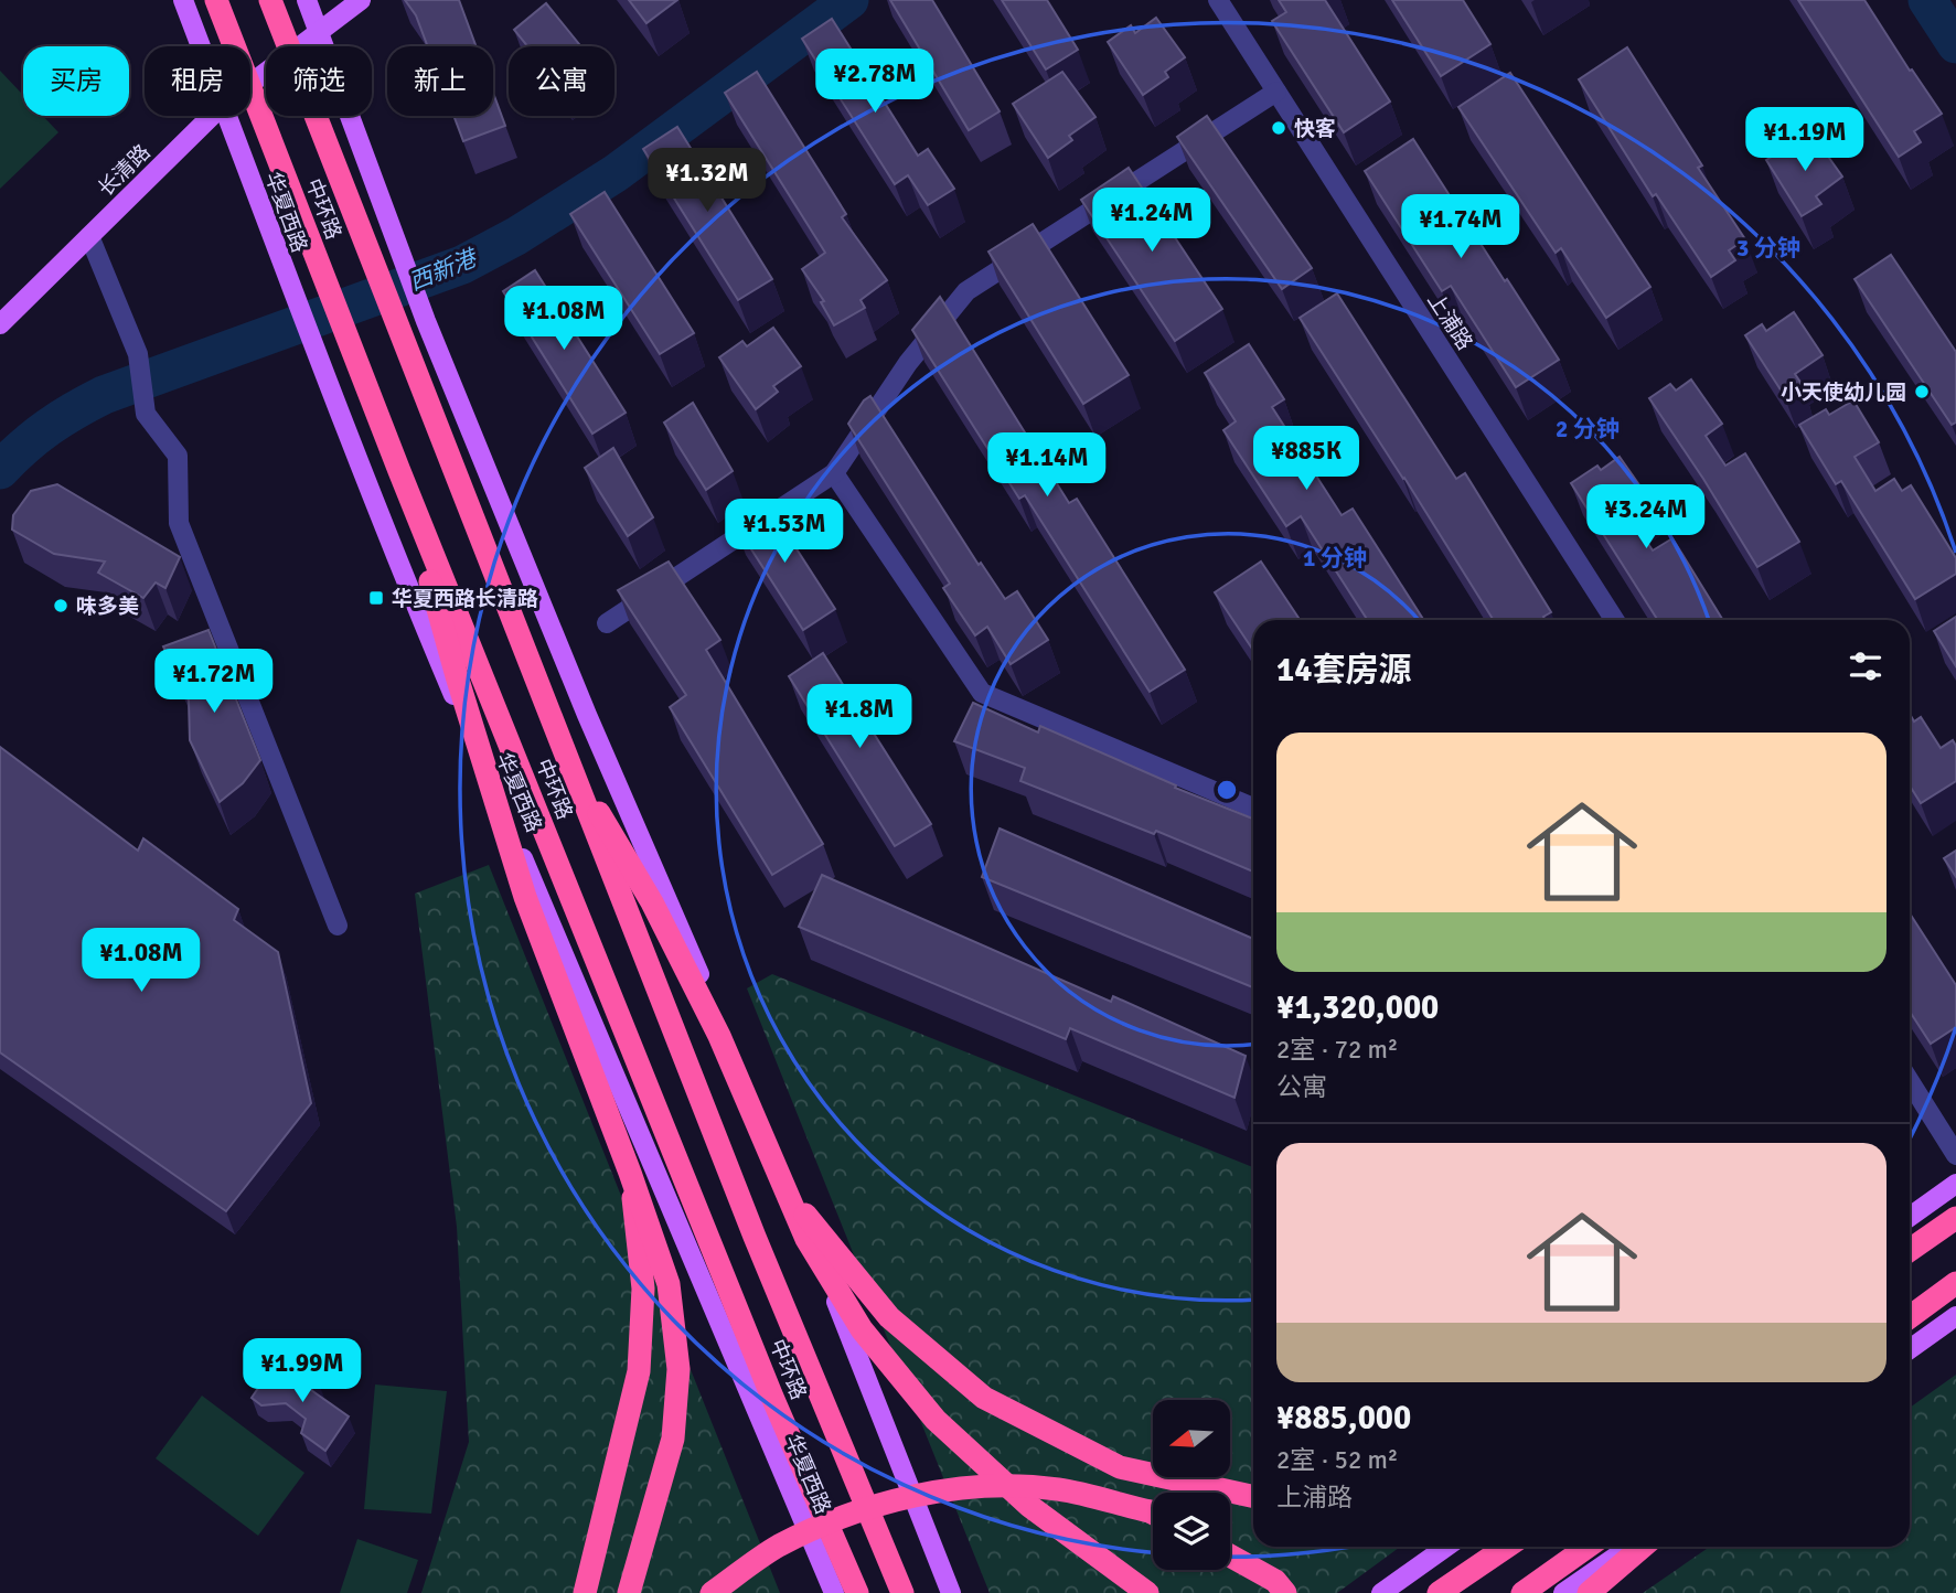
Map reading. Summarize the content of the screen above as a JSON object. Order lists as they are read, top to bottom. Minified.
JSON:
{"streets":{"highway":["中环路"],"main road":["长清路","华夏西路"],"street":["上浦路"]},"water":["西新港"],"places":{"other":["快客","小天使幼儿园","味多美"],"transit":["华夏西路长清路"]},"north":"left","page":{"chip":["买房","租房","筛选","新上","公寓"],"price":["¥2.78M","¥1.19M","¥1.32M","¥1.24M","¥1.74M","¥1.08M","¥885K","¥1.14M","¥3.24M","¥1.53M","¥1.72M","¥1.8M","¥1.08M","¥1.99M"],"heading":"14套房源","list":[{"name":"¥1,320,000","note":"2室 · 72 m² · 公寓"},{"name":"¥885,000","note":"2室 · 52 m² · 上浦路"}]},"rings":["3 分钟","2 分钟","1 分钟"]}
